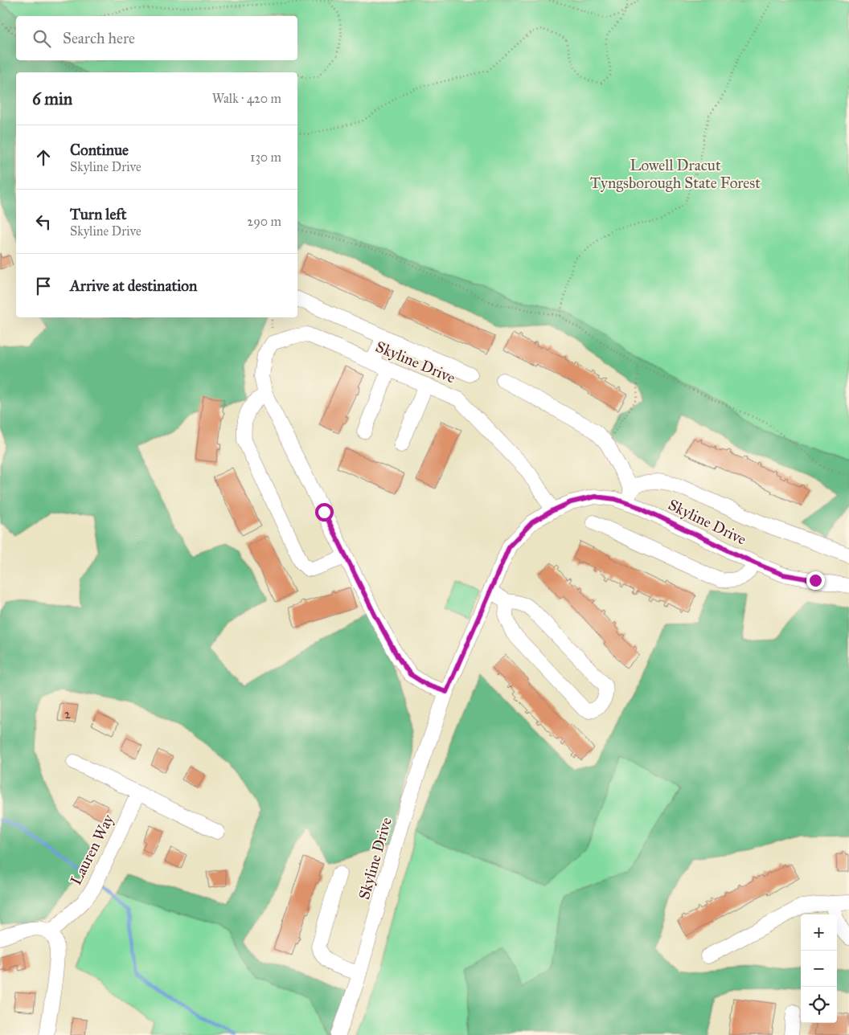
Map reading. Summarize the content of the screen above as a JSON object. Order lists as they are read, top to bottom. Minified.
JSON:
{"streets":{"street":["Skyline Drive","Lauren Way"]},"parks":["Lowell Dracut Tyngsborough State Forest"],"house_numbers":["2"],"page":{"search":"Search here","heading":["6 min","Walk · 420 m"],"list":[["Continue","Skyline Drive","130 m"],["Turn left","Skyline Drive","290 m"],"Arrive at destination"],"map_buttons":["+","−"]}}
